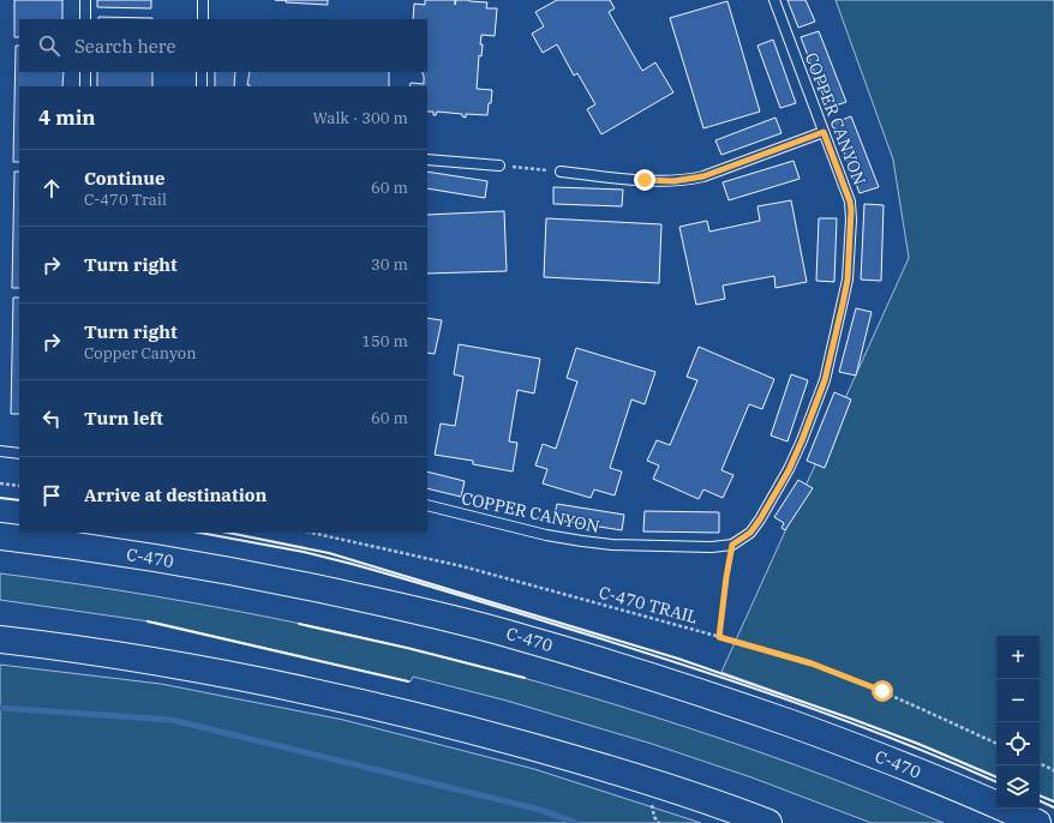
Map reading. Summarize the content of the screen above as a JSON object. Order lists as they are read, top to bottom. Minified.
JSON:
{"streets":{"highway":["C-470"],"lane":["COPPER CANYON"],"path":["C-470 TRAIL"]},"page":{"search":"Search here","heading":["4 min","Walk · 300 m"],"list":[["Continue","C-470 Trail","60 m"],["Turn right","30 m"],["Turn right","Copper Canyon","150 m"],["Turn left","60 m"],"Arrive at destination"],"map_buttons":["+","−"]}}
